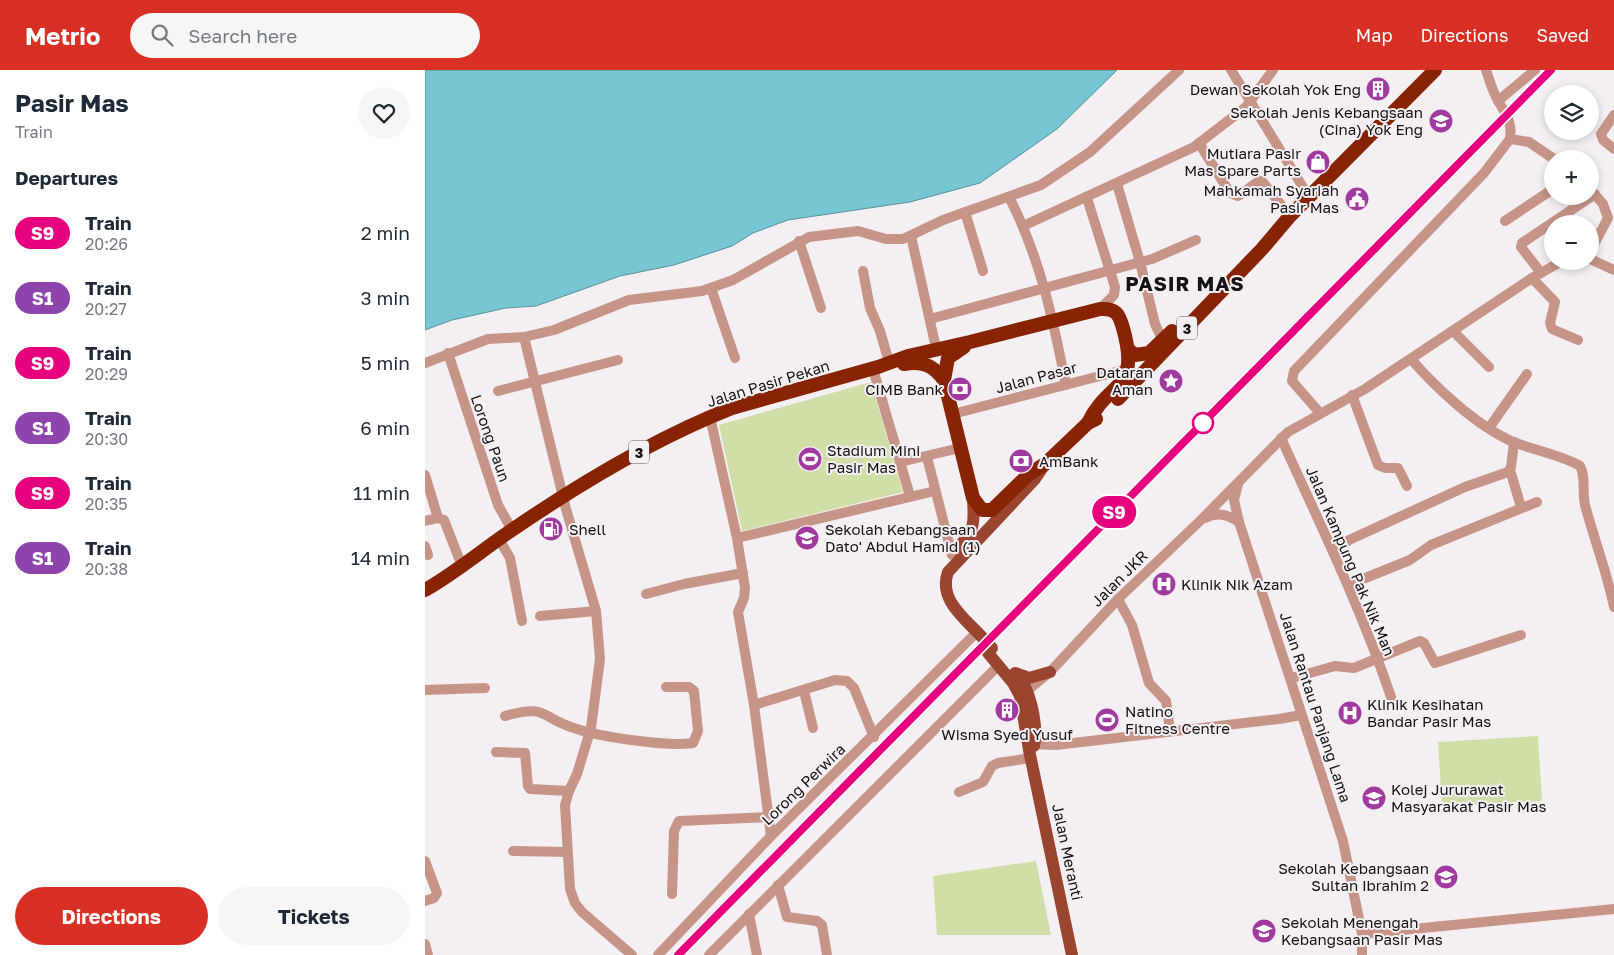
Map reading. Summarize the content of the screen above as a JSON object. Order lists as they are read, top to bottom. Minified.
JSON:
{"streets":{"highway":["3","Jalan Pasir Pekan"],"main road":["Jalan Meranti"],"street":["Jalan Pasar","Lorong Paun","Jalan Kampung Pak Nik Man","Jalan JKR","Jalan Rantau Panjang Lama","Lorong Perwira"]},"crossings":[["3","Jalan Pasar"],["3","Jalan Pasir Pekan"],["Jalan Pasir Pekan","Lorong Paun"],["Jalan Kampung Pak Nik Man","Jalan JKR"],["Jalan JKR","Jalan Rantau Panjang Lama"],["Jalan JKR","Jalan Meranti"],["Lorong Perwira","Jalan Meranti"]],"districts":["PASIR MAS"],"places":{"building":["Dewan Sekolah Yok Eng","Wisma Syed Yusuf"],"school or university":["Sekolah Jenis Kebangsaan (Cina) Yok Eng","Sekolah Kebangsaan Dato' Abdul Hamid (1)","Kolej Jururawat Masyarakat Pasir Mas","Sekolah Kebangsaan Sultan Ibrahim 2","Sekolah Menengah Kebangsaan Pasir Mas"],"shop":["Mutiara Pasir Mas Spare Parts"],"public building":["Mahkamah Syariah Pasir Mas"],"place":["Dataran Aman"],"bank":["CIMB Bank","AmBank"],"sports":["Stadium Mini Pasir Mas","Natino Fitness Centre"],"fuel station":["Shell"],"hospital":["Klinik Nik Azam","Klinik Kesihatan Bandar Pasir Mas"]},"page":{"header":"Metrio","search":"Search here","nav":["Map","Directions","Saved"],"heading":[["Pasir Mas","Train"],"Departures"],"on_map":"S9","map_buttons":["+","−"],"list":[{"mark":"S9","name":"Train","note":"20:26","value":"2 min"},{"mark":"S1","name":"Train","note":"20:27","value":"3 min"},{"mark":"S9","name":"Train","note":"20:29","value":"5 min"},{"mark":"S1","name":"Train","note":"20:30","value":"6 min"},{"mark":"S9","name":"Train","note":"20:35","value":"11 min"},{"mark":"S1","name":"Train","note":"20:38","value":"14 min"}],"buttons":["Directions","Tickets"]}}
